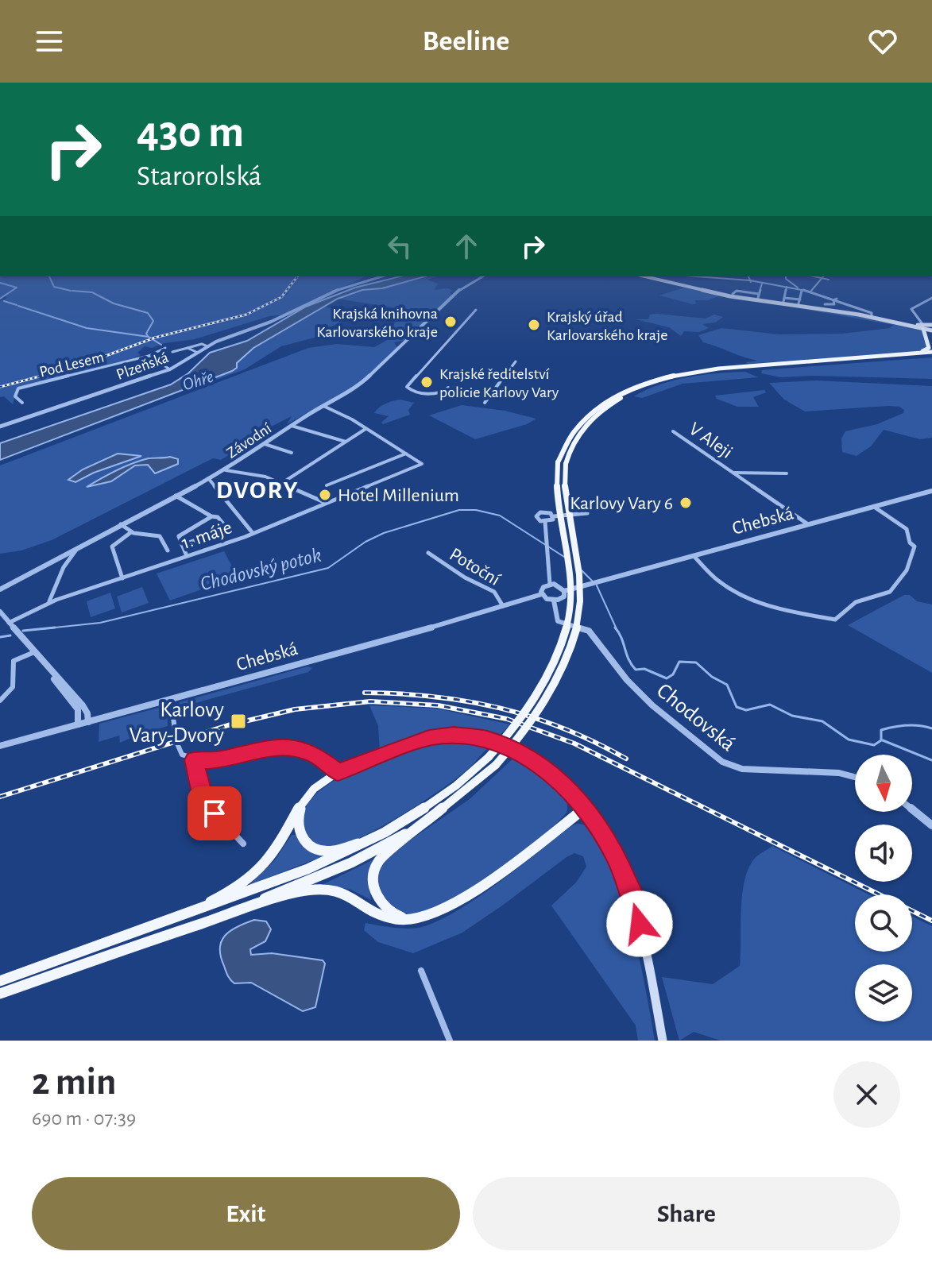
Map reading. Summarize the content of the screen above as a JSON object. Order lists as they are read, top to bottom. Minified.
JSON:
{"streets":{"street":["Pod Lesem","Plzeňská","Závodní","V Aleji","Chebská","1. máje","Potoční","Chodovská"]},"crossings":[["V Aleji","Chebská"],["Chebská","Potoční"],["Chebská","Chodovská"]],"districts":["DVORY"],"water":["Ohře","Chodovský potok"],"places":{"other":["Krajská knihovna Karlovarského kraje","Krajský úřad Karlovarského kraje","Krajské ředitelství policie Karlovy Vary","Hotel Millenium","Karlovy Vary 6"],"transit":["Karlovy Vary-Dvory"]},"north":"bottom","page":{"header":"Beeline","turn":["430 m","Starorolská"],"heading":["2 min","690 m · 07:39"],"buttons":["Exit","Share"]}}
